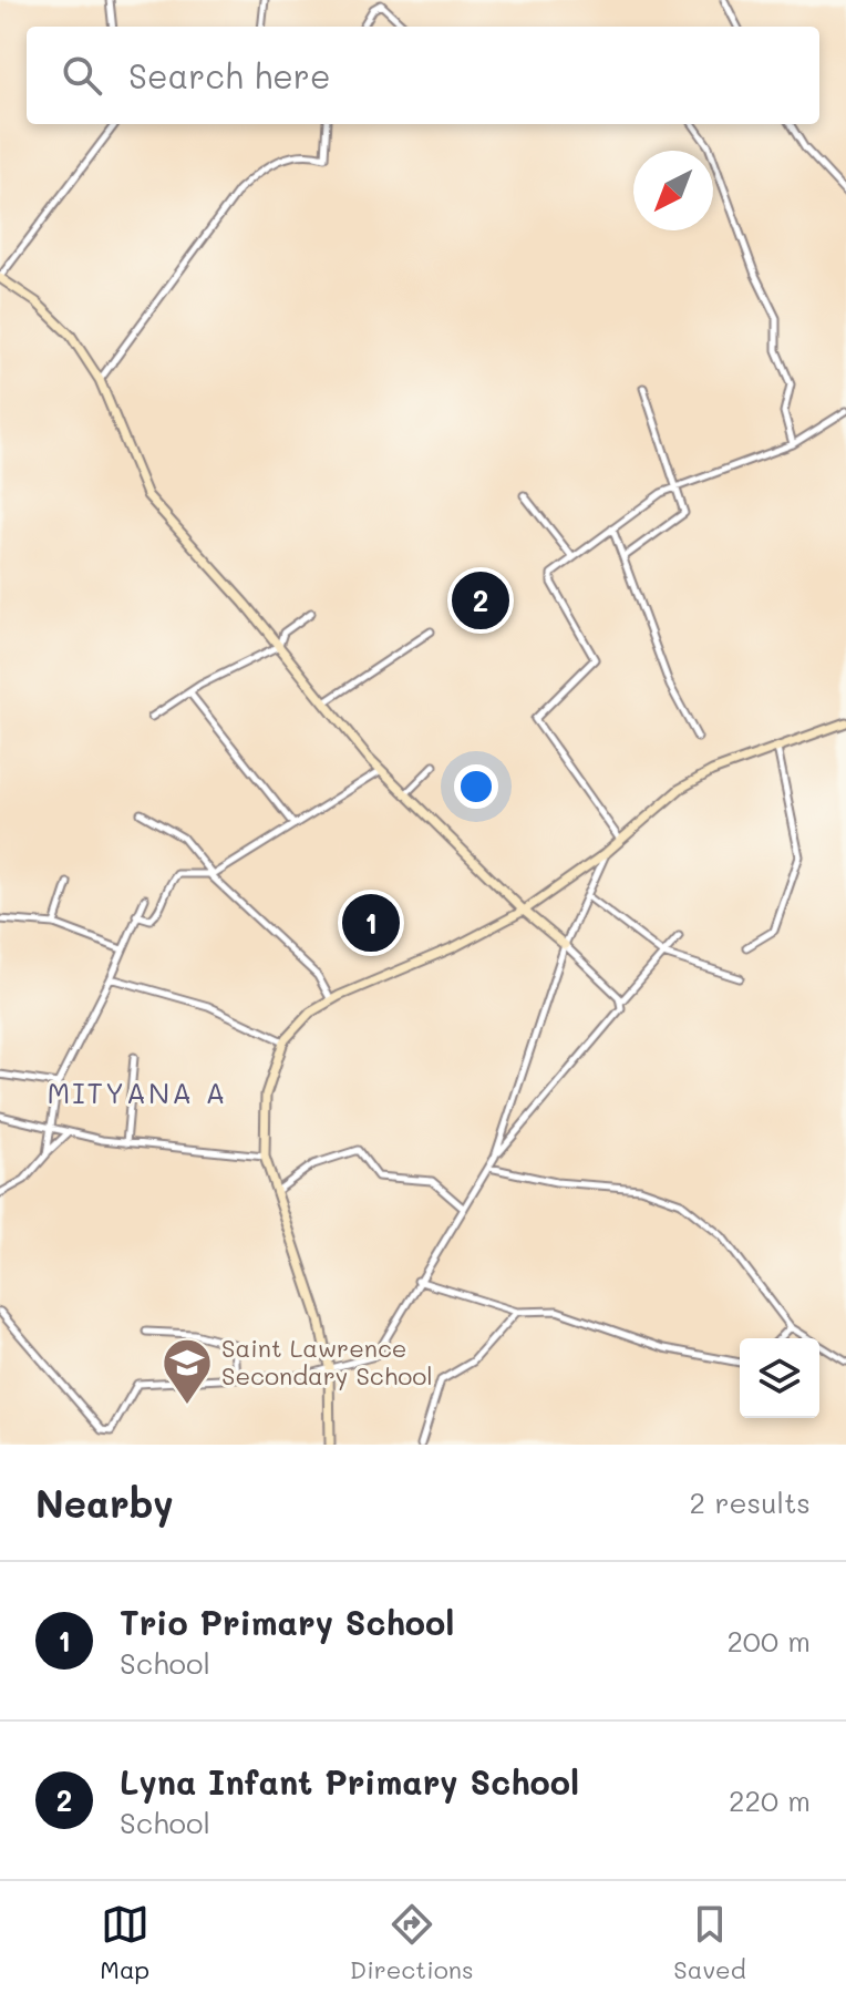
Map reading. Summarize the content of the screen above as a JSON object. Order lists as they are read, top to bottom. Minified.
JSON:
{"districts":["MITYANA A"],"places":{"school or university":["Saint Lawrence Secondary School"]},"north":"bottom left","page":{"search":"Search here","pins":["2","1"],"heading":["Nearby","2 results"],"list":[{"mark":"1","name":"Trio Primary School","note":"School","value":"200 m"},{"mark":"2","name":"Lyna Infant Primary School","note":"School","value":"220 m"}],"nav":["Map","Directions","Saved"]}}
